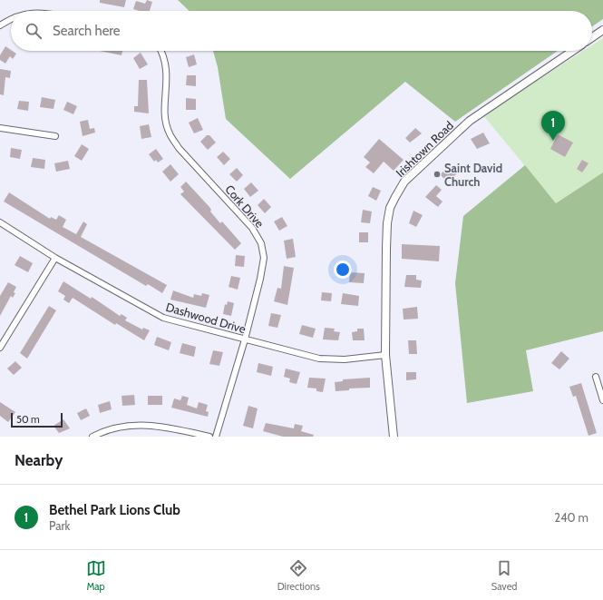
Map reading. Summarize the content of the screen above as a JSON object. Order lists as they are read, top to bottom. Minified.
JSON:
{"streets":{"street":["Irishtown Road","Cork Drive","Dashwood Drive"]},"crossings":[["Irishtown Road","Dashwood Drive"],["Cork Drive","Dashwood Drive"]],"places":["Saint David Church"],"scale_bar":"50 m","page":{"search":"Search here","pins":"1","scale":"50 m","heading":"Nearby","list":[{"mark":"1","name":"Bethel Park Lions Club","note":"Park","value":"240 m"}],"nav":["Map","Directions","Saved"]}}
